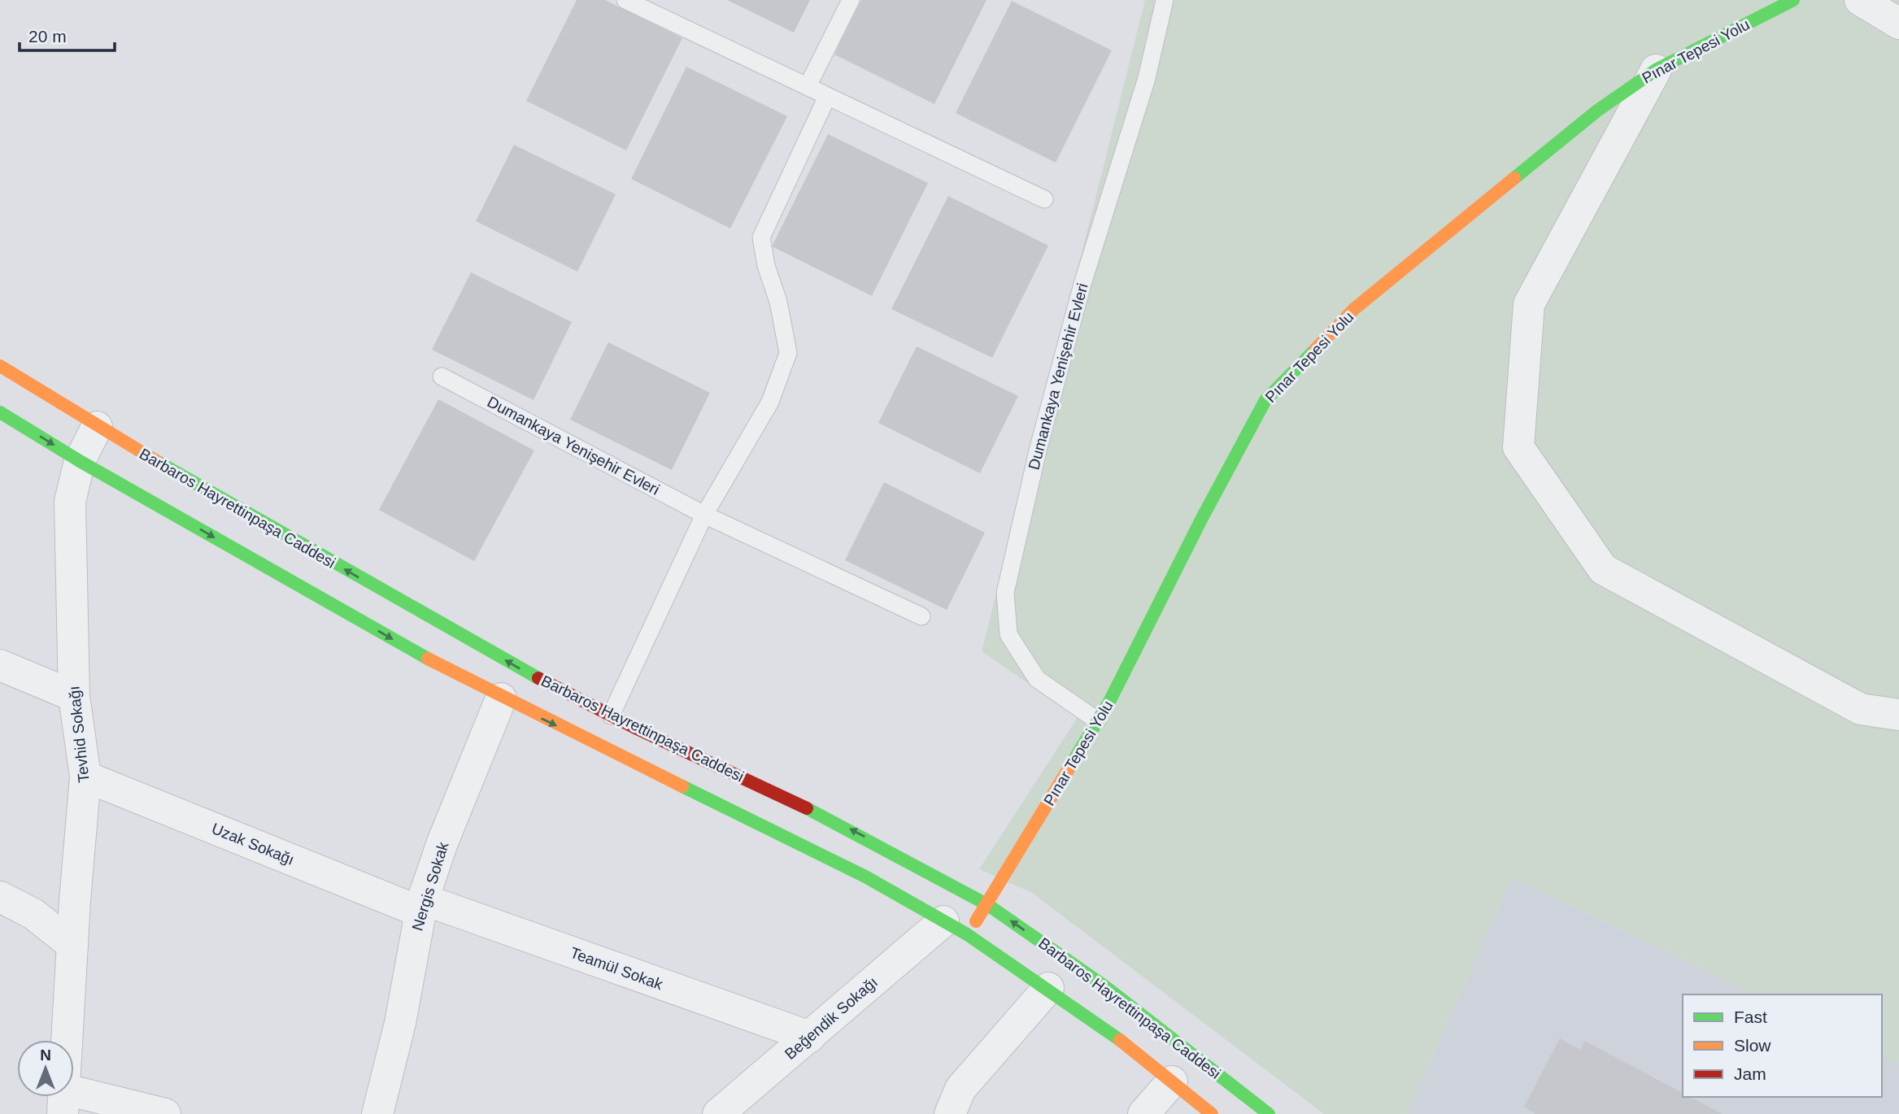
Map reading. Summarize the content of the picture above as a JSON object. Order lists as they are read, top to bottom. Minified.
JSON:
{"streets":{"street":["Pınar Tepesi Yolu","Barbaros Hayrettinpaşa Caddesi","Tevhid Sokağı","Uzak Sokağı","Nergis Sokak","Teamül Sokak","Beğendik Sokağı"],"lane":["Dumankaya Yenişehir Evleri"]},"crossings":[["Pınar Tepesi Yolu","Dumankaya Yenişehir Evleri"],["Pınar Tepesi Yolu","Barbaros Hayrettinpaşa Caddesi"],["Pınar Tepesi Yolu","Beğendik Sokağı"],["Barbaros Hayrettinpaşa Caddesi","Tevhid Sokağı"],["Barbaros Hayrettinpaşa Caddesi","Nergis Sokak"],["Barbaros Hayrettinpaşa Caddesi","Beğendik Sokağı"],["Tevhid Sokağı","Uzak Sokağı"],["Uzak Sokağı","Nergis Sokak"],["Uzak Sokağı","Teamül Sokak"],["Nergis Sokak","Teamül Sokak"],["Teamül Sokak","Beğendik Sokağı"]],"legend":["Fast","Slow","Jam"],"scale_bar":"20 m","north":"top"}
